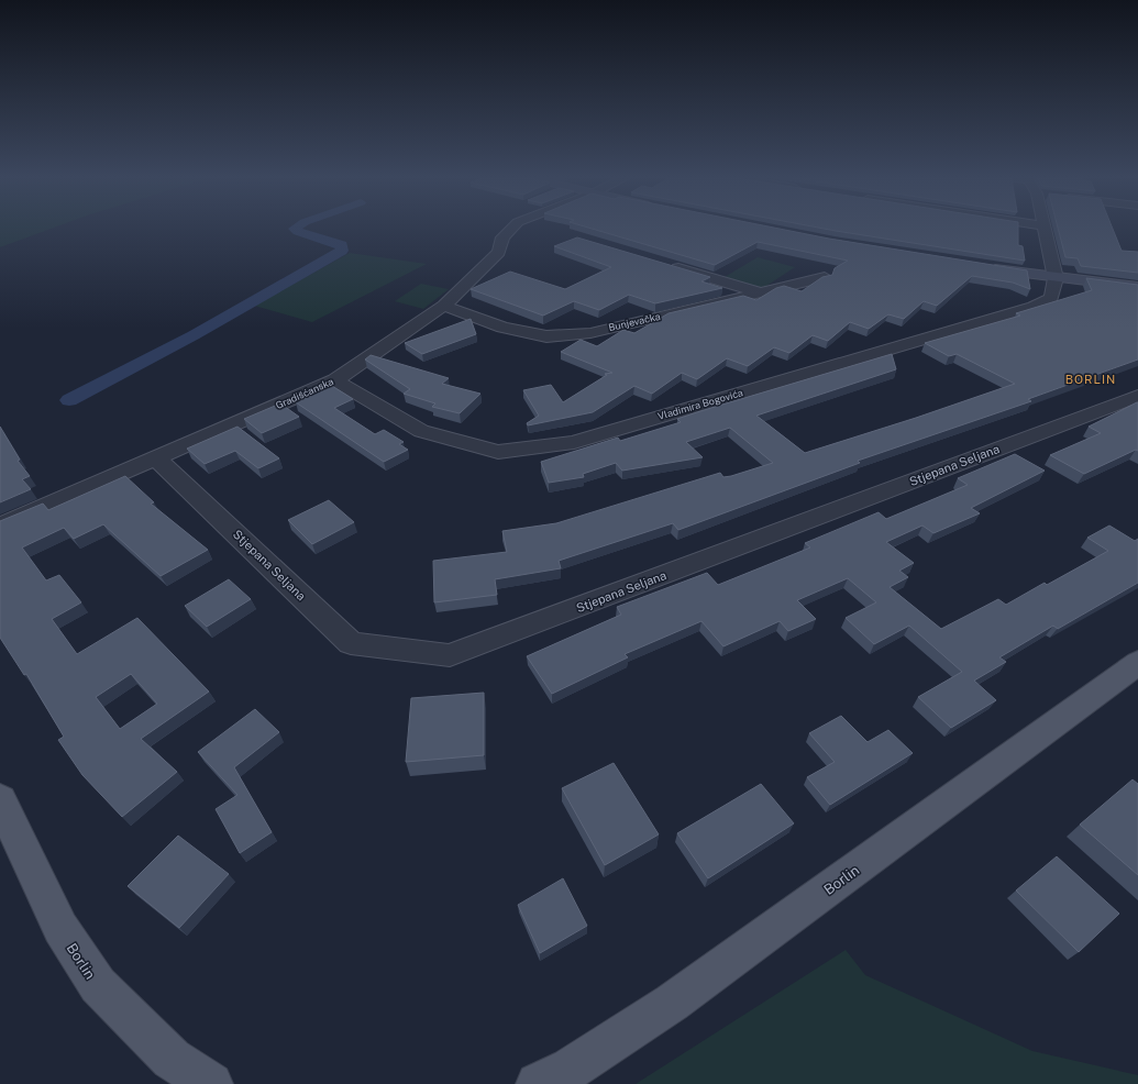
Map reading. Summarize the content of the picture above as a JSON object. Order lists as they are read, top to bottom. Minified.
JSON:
{"streets":{"main road":["Borlin"],"street":["Bunjevačka","Gradišćanska","Vladimira Bogovića","Stjepana Seljana"]},"crossings":[["Bunjevačka","Gradišćanska"],["Gradišćanska","Vladimira Bogovića"],["Gradišćanska","Stjepana Seljana"]],"districts":["BORLIN"]}
